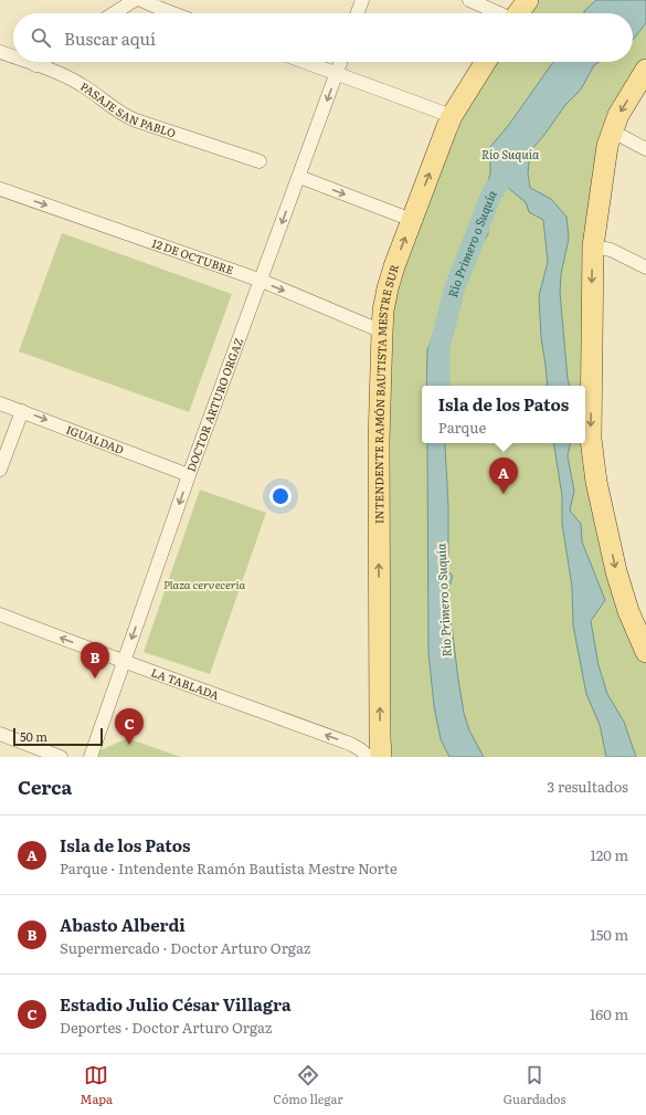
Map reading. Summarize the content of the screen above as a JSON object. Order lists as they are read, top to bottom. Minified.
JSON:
{"streets":{"main road":["INTENDENTE RAMÓN BAUTISTA MESTRE SUR"],"street":["PASAJE SAN PABLO","12 DE OCTUBRE","DOCTOR ARTURO ORGAZ","IGUALDAD","LA TABLADA"]},"crossings":[["12 DE OCTUBRE","INTENDENTE RAMÓN BAUTISTA MESTRE SUR"],["12 DE OCTUBRE","DOCTOR ARTURO ORGAZ"],["DOCTOR ARTURO ORGAZ","IGUALDAD"],["DOCTOR ARTURO ORGAZ","LA TABLADA"]],"one_way":["12 DE OCTUBRE","INTENDENTE RAMÓN BAUTISTA MESTRE SUR","DOCTOR ARTURO ORGAZ","IGUALDAD","LA TABLADA"],"water":["Río Suquía","Río Primero o Suquía"],"parks":["Plaza cervecería"],"scale_bar":"50 m","page":{"search":"Buscar aquí","popup":["Isla de los Patos","Parque"],"pins":["A","B","C"],"scale":"50 m","heading":["Cerca","3 resultados"],"list":[{"mark":"A","name":"Isla de los Patos","note":"Parque · Intendente Ramón Bautista Mestre Norte","value":"120 m"},{"mark":"B","name":"Abasto Alberdi","note":"Supermercado · Doctor Arturo Orgaz","value":"150 m"},{"mark":"C","name":"Estadio Julio César Villagra","note":"Deportes · Doctor Arturo Orgaz","value":"160 m"}],"nav":["Mapa","Cómo llegar","Guardados"]}}
